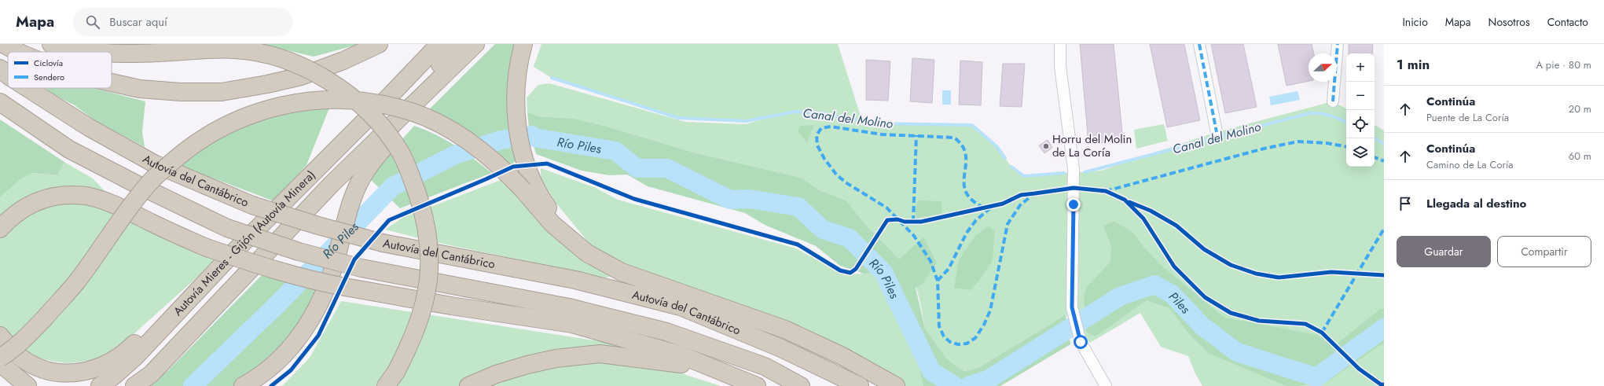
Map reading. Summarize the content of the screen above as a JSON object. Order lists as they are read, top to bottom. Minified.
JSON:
{"streets":{"highway":["Autovía del Cantábrico","Autovía Mieres - Gijón (Autovía Minera)"]},"water":["Canal del Molino","Río Piles","Piles"],"places":["Horru del Molin de La Coría"],"legend":["Ciclovía","Sendero"],"north":"right","page":{"header":"Mapa","search":"Buscar aquí","nav":["Inicio","Mapa","Nosotros","Contacto"],"heading":["1 min","A pie · 80 m"],"map_buttons":["+","−"],"list":[["Continúa","Puente de La Coría","20 m"],["Continúa","Camino de La Coría","60 m"],"Llegada al destino"],"buttons":["Guardar","Compartir"]}}
